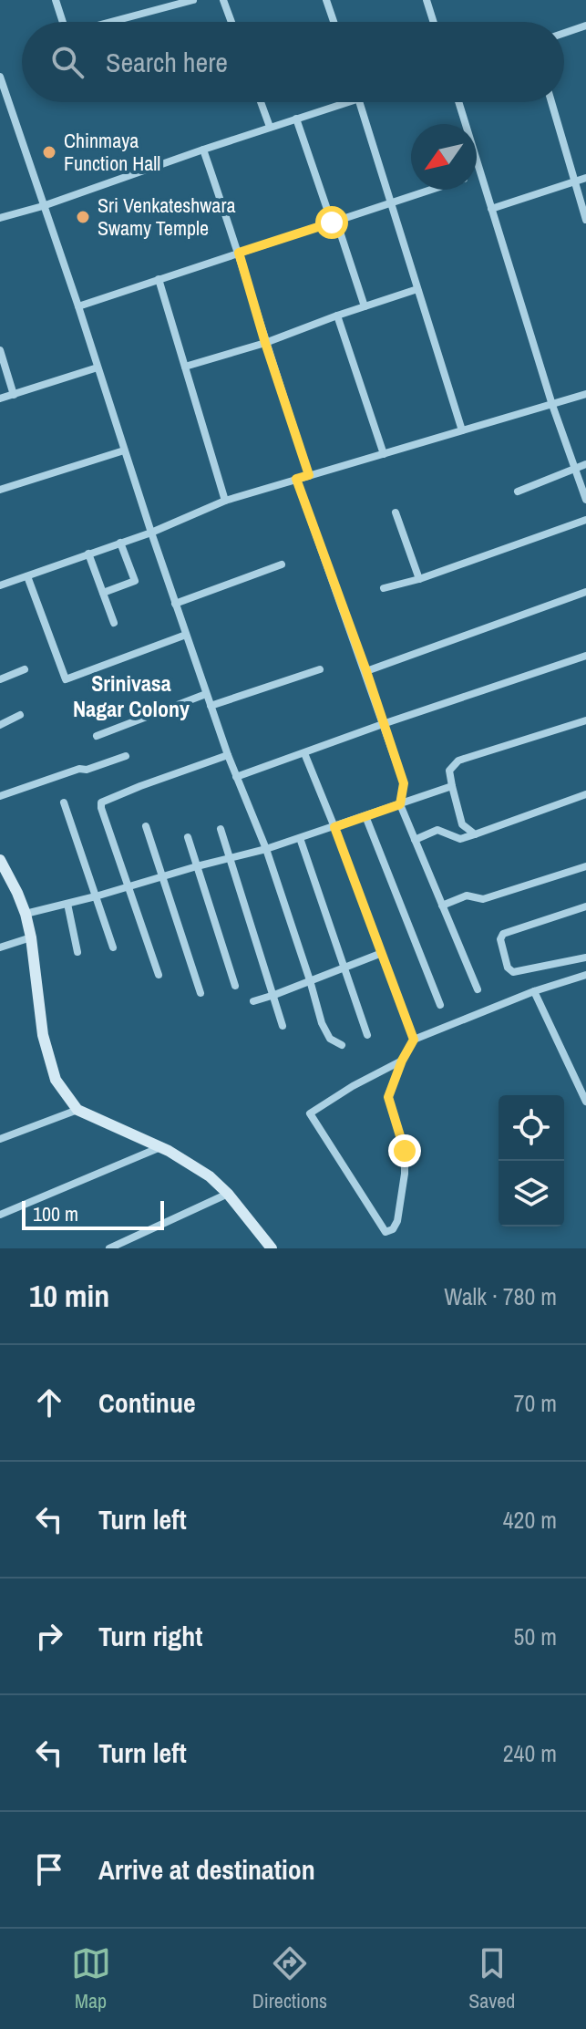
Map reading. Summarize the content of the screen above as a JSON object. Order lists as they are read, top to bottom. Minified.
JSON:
{"districts":["Srinivasa Nagar Colony"],"places":["Chinmaya Function Hall","Sri Venkateshwara Swamy Temple"],"scale_bar":"100 m","north":"bottom left","page":{"search":"Search here","scale":"100 m","heading":["10 min","Walk · 780 m"],"list":[["Continue","70 m"],["Turn left","420 m"],["Turn right","50 m"],["Turn left","240 m"],"Arrive at destination"],"nav":["Map","Directions","Saved"]}}
